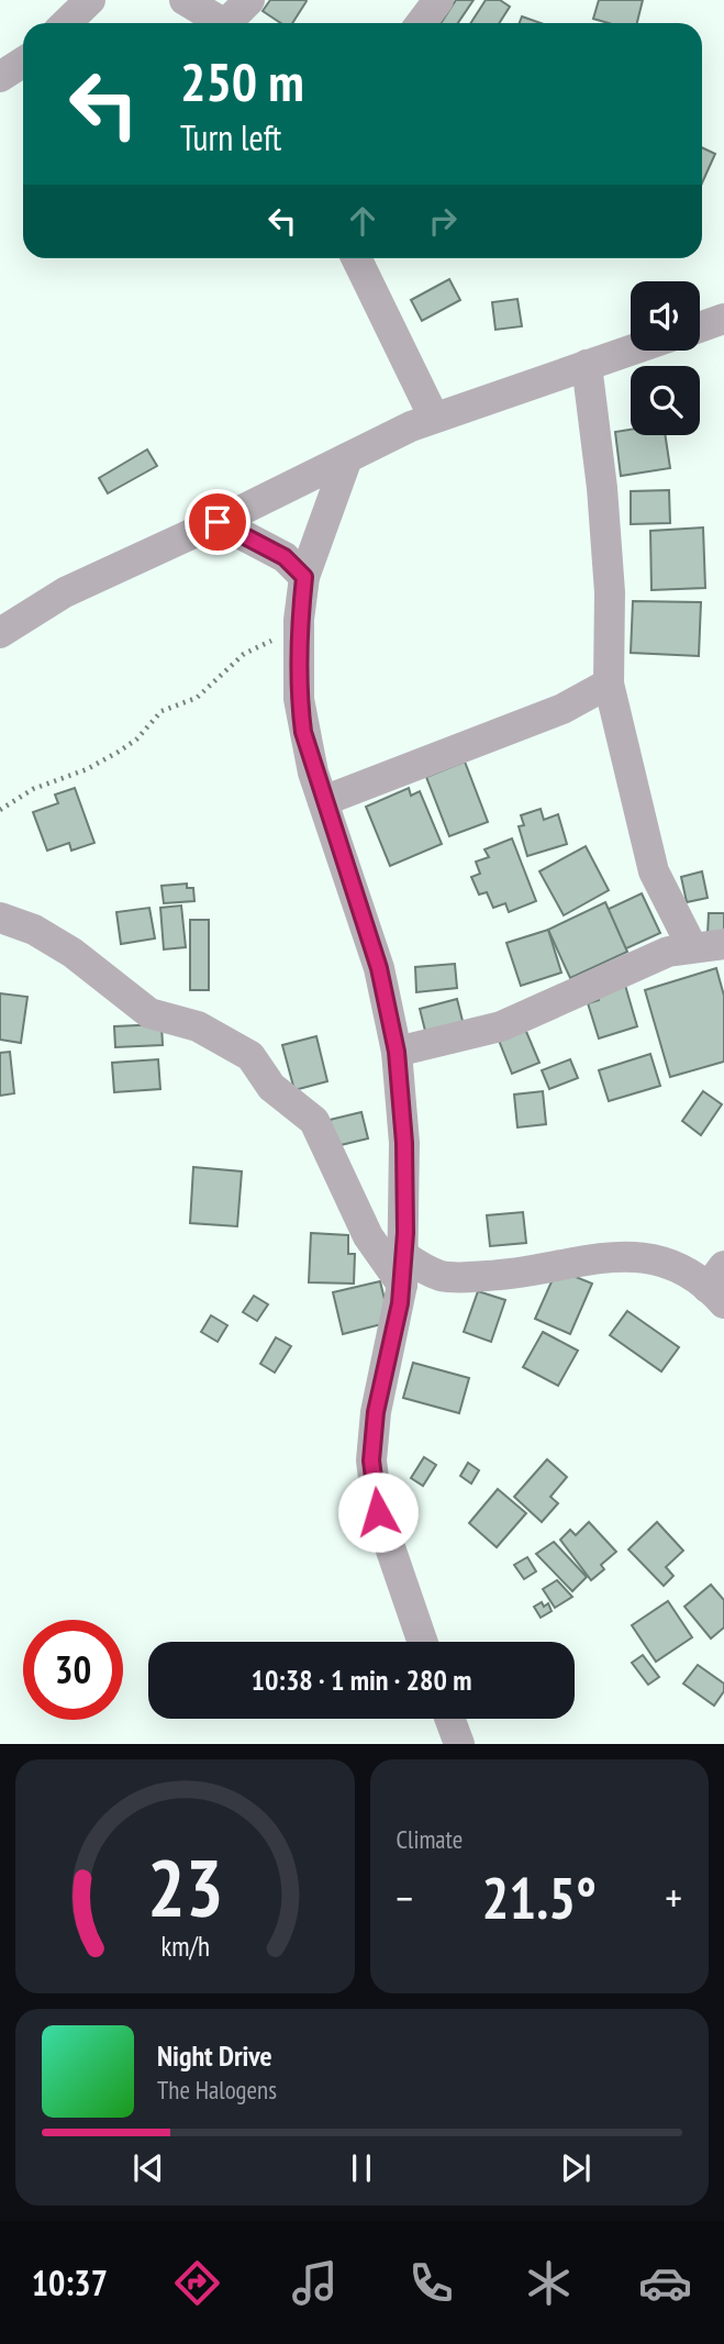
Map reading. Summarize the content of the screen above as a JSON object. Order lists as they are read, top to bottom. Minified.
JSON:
{"page":{"turn":["250 m","Turn left"],"limit":"30","trip":"10:38 · 1 min · 280 m","tile":"Climate","heat":["−","21.5°","+"],"song":["Night Drive","The Halogens"],"tabs":"10:37","gauge":["23","km/h"]}}
